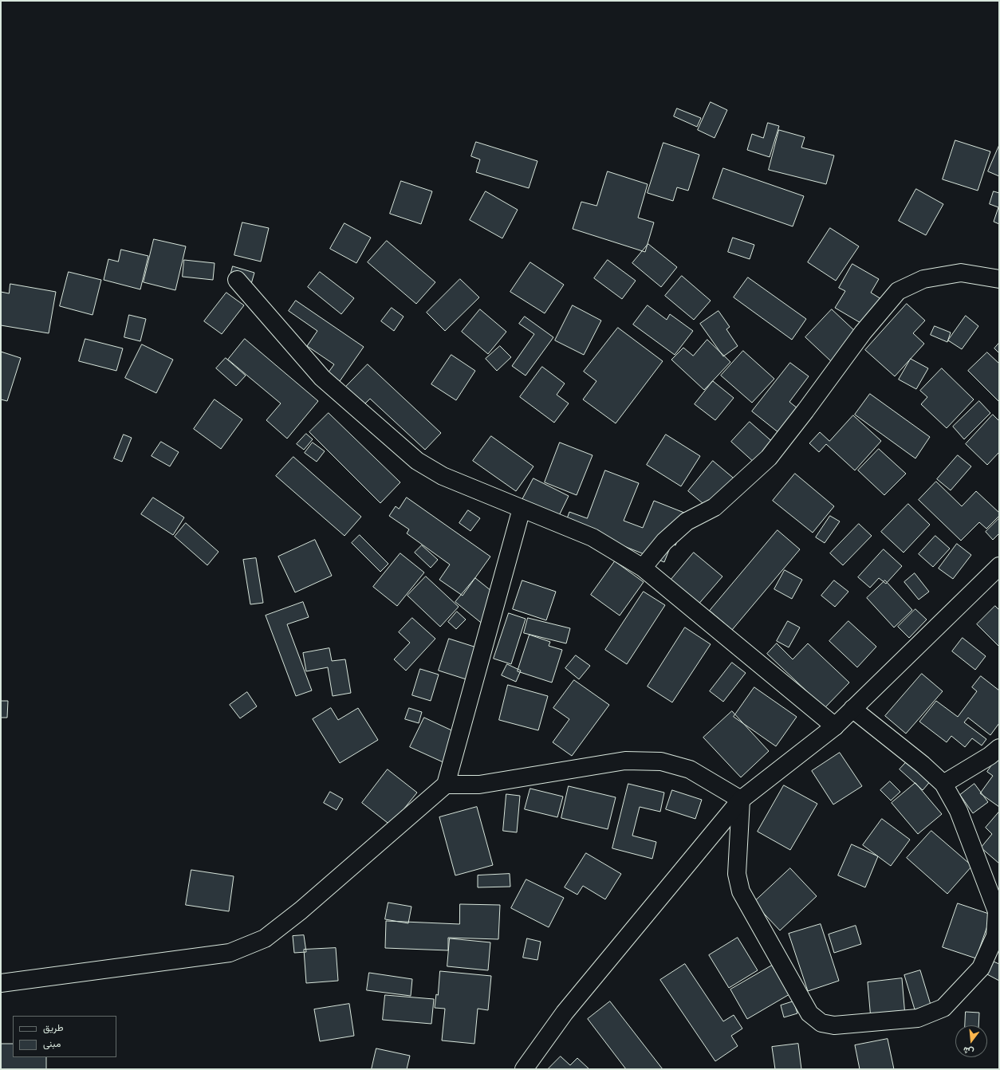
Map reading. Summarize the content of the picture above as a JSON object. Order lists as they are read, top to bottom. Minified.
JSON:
{"legend":["طريق","مبنى"],"north":"bottom"}
